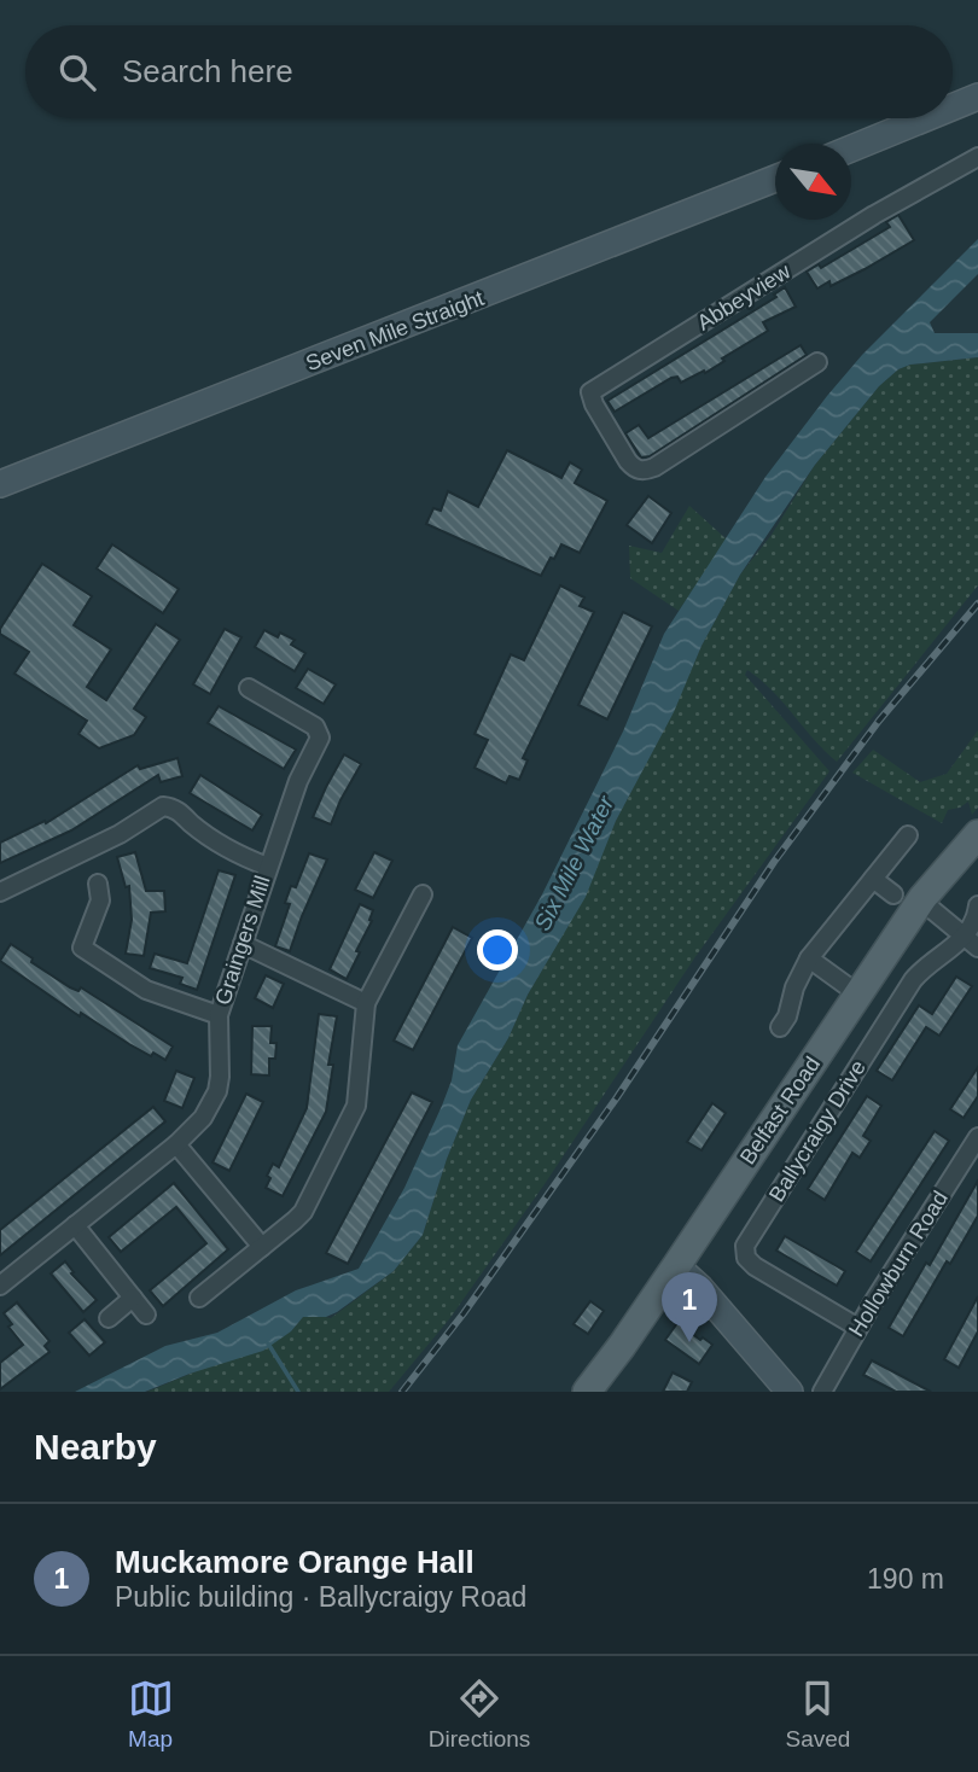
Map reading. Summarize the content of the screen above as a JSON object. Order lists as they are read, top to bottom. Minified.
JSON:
{"streets":{"main road":["Seven Mile Straight","Belfast Road"],"street":["Abbeyview","Graingers Mill","Ballycraigy Drive","Hollowburn Road"]},"crossings":[["Ballycraigy Drive","Hollowburn Road"]],"water":["Six Mile Water"],"north":"bottom right","page":{"search":"Search here","pins":"1","heading":"Nearby","list":[{"mark":"1","name":"Muckamore Orange Hall","note":"Public building · Ballycraigy Road","value":"190 m"}],"nav":["Map","Directions","Saved"]}}
